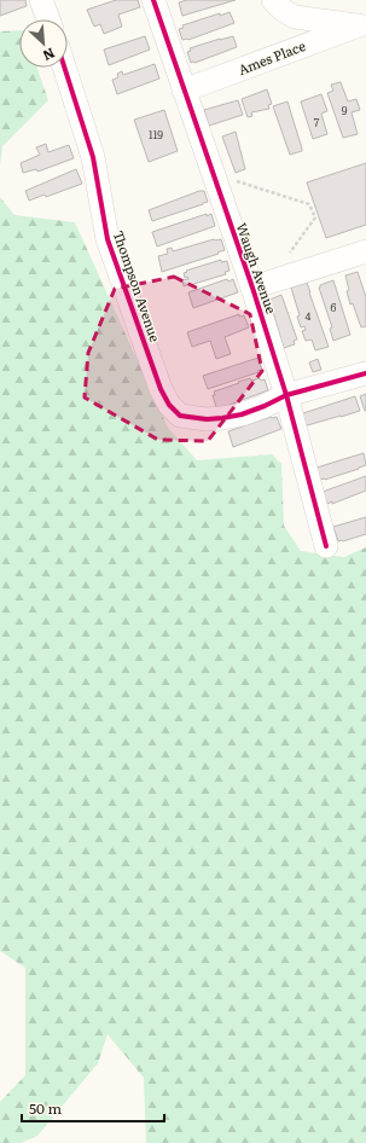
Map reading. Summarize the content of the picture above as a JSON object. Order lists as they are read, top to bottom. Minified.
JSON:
{"streets":{"street":["Ames Place","Waugh Avenue","Thompson Avenue"]},"crossings":[["Ames Place","Waugh Avenue"],["Waugh Avenue","Thompson Avenue"]],"house_numbers":["9","7","119","6","4"],"scale_bar":"50 m","north":"bottom right"}
